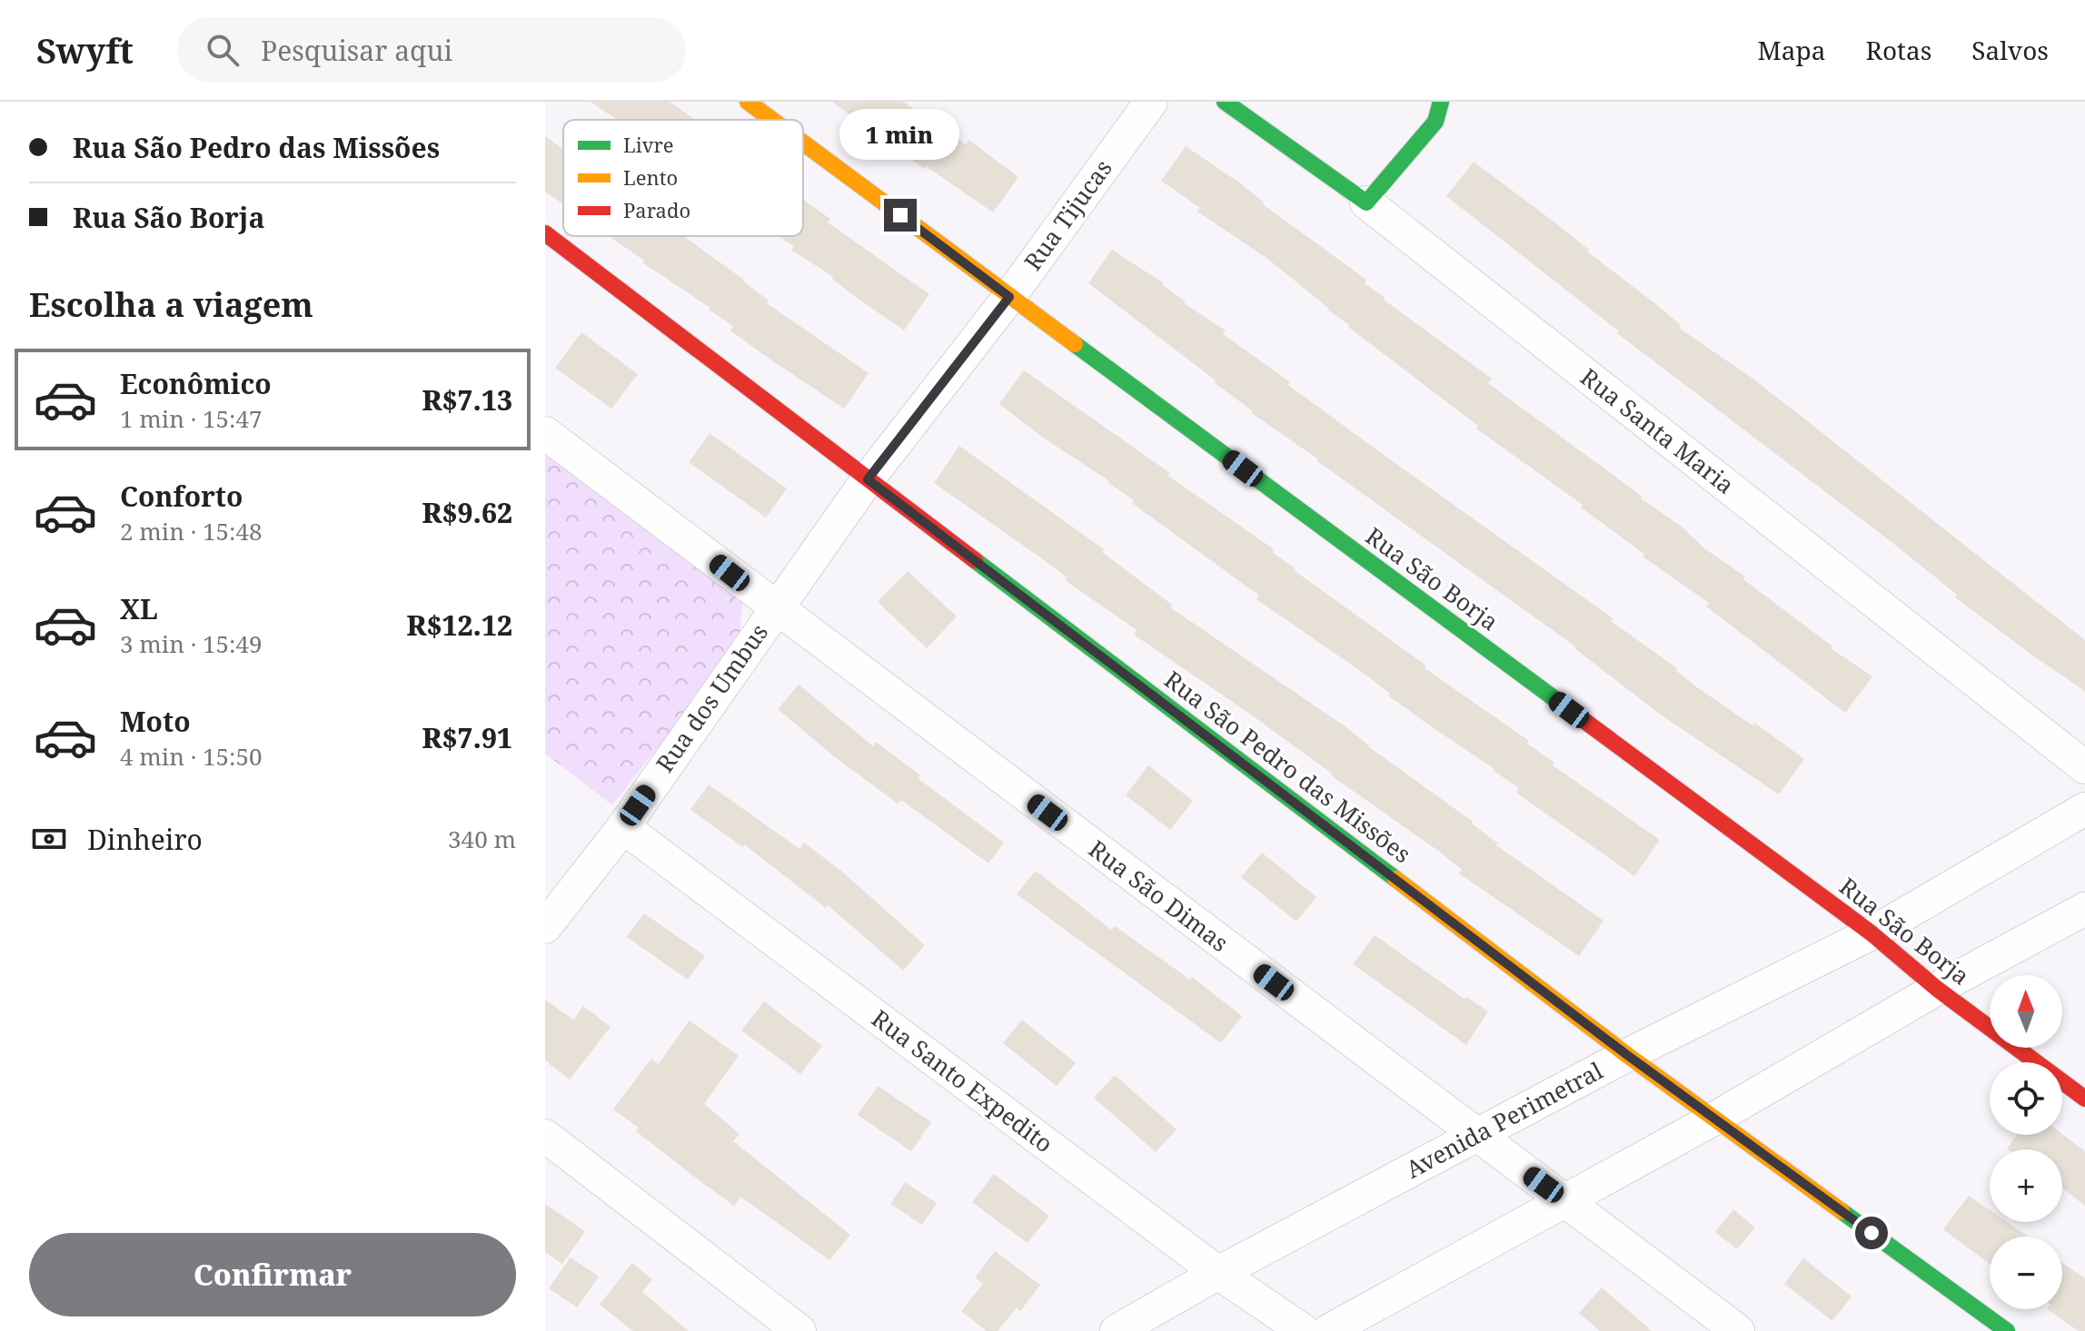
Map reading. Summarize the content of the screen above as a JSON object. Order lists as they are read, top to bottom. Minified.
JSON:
{"streets":{"street":["Rua Tijucas","Rua Santa Maria","Rua São Borja","Rua dos Umbus","Rua São Pedro das Missões","Rua São Dimas","Rua Santo Expedito","Avenida Perimetral"]},"crossings":[["Rua Tijucas","Rua São Borja"],["Rua Tijucas","Rua dos Umbus"],["Rua Tijucas","Rua São Pedro das Missões"],["Rua Tijucas","Rua São Dimas"],["Rua São Borja","Avenida Perimetral"],["Rua dos Umbus","Rua São Dimas"],["Rua dos Umbus","Rua Santo Expedito"],["Rua São Pedro das Missões","Avenida Perimetral"],["Rua São Dimas","Avenida Perimetral"],["Rua Santo Expedito","Avenida Perimetral"]],"legend":["Livre","Lento","Parado"],"north":"top","page":{"header":"Swyft","search":"Pesquisar aqui","nav":["Mapa","Rotas","Salvos"],"banner":["Rua São Pedro das Missões","Rua São Borja"],"bubble":"1 min","heading":"Escolha a viagem","list":[{"name":"Econômico","note":"1 min · 15:47","value":"R$7.13"},{"name":"Conforto","note":"2 min · 15:48","value":"R$9.62"},{"name":"XL","note":"3 min · 15:49","value":"R$12.12"},{"name":"Moto","note":"4 min · 15:50","value":"R$7.91"}],"pay":["Dinheiro","340 m"],"map_buttons":["+","−"],"buttons":"Confirmar"}}
